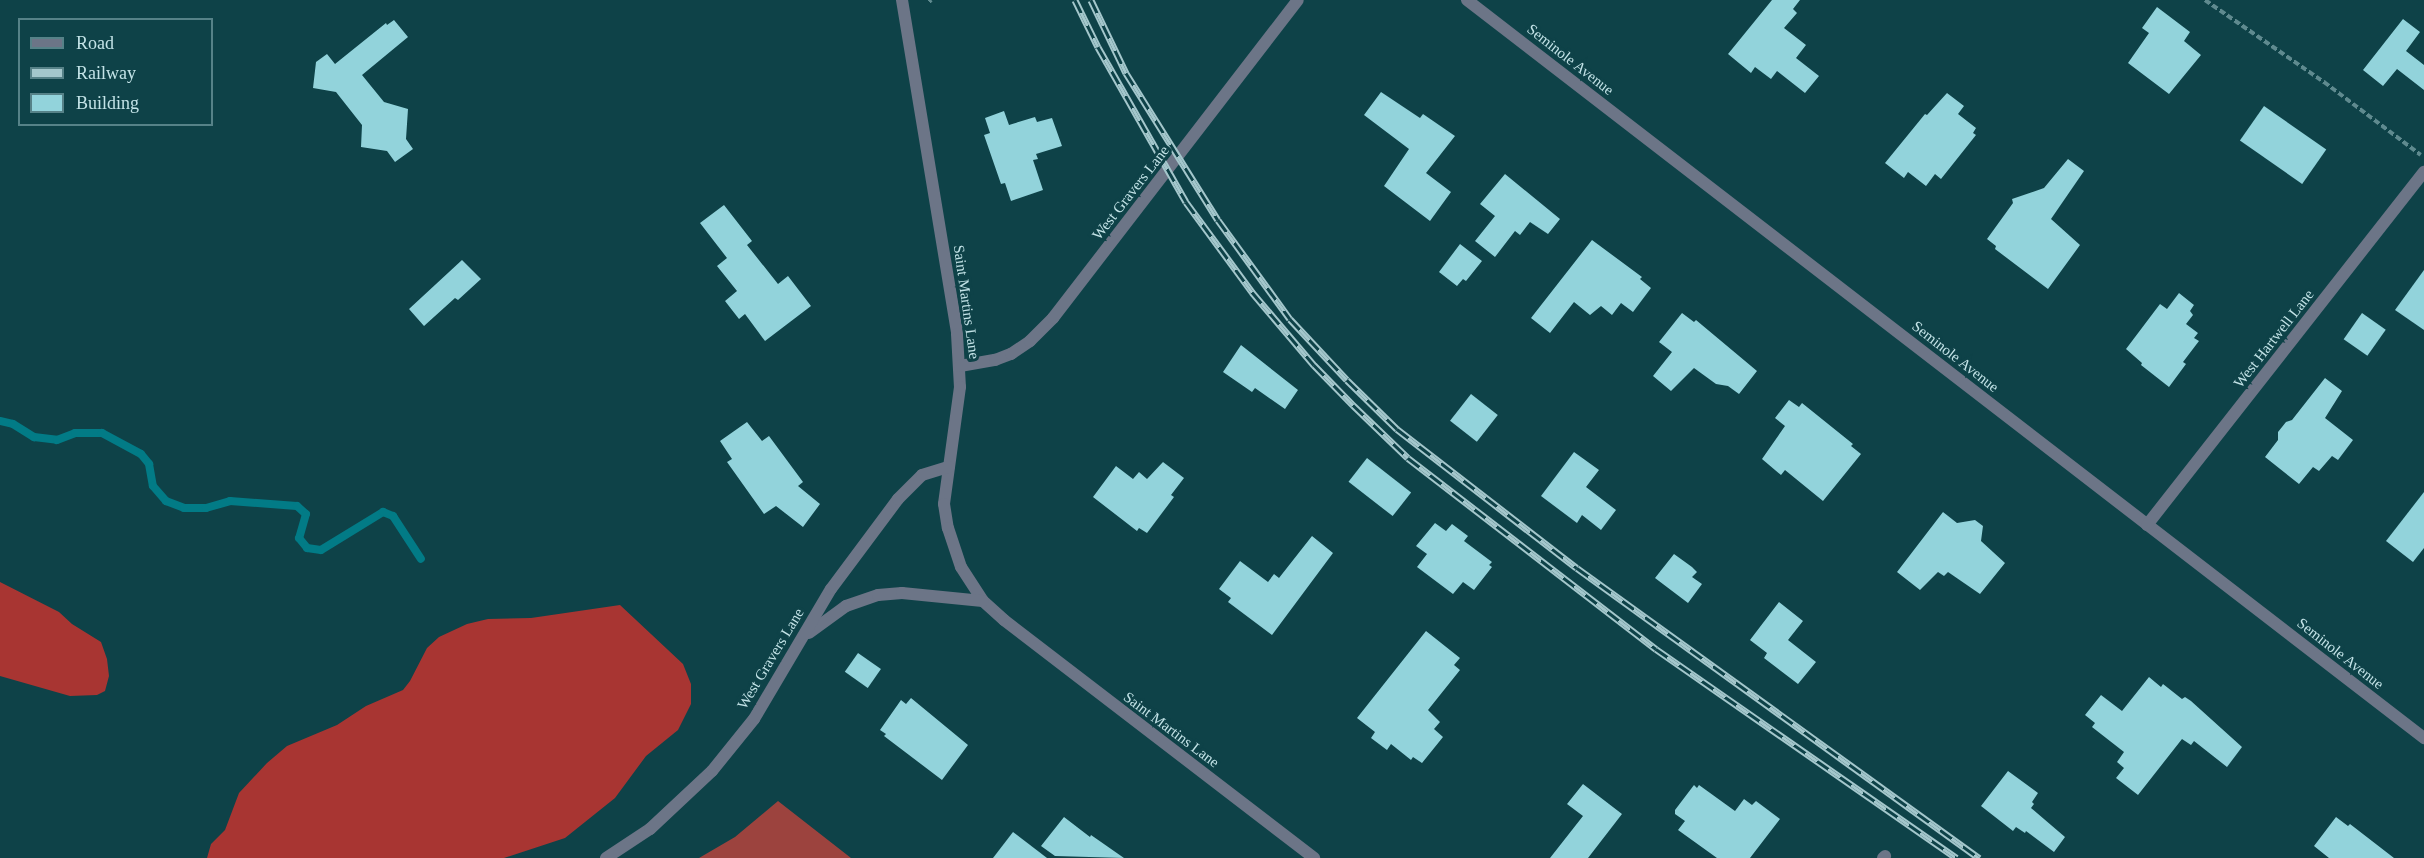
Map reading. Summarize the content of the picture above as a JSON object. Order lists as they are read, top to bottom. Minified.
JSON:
{"streets":{"street":["Seminole Avenue","West Gravers Lane","Saint Martins Lane","West Hartwell Lane"]},"crossings":[["Seminole Avenue","West Hartwell Lane"],["West Gravers Lane","Saint Martins Lane"]],"legend":["Road","Railway","Building"]}
